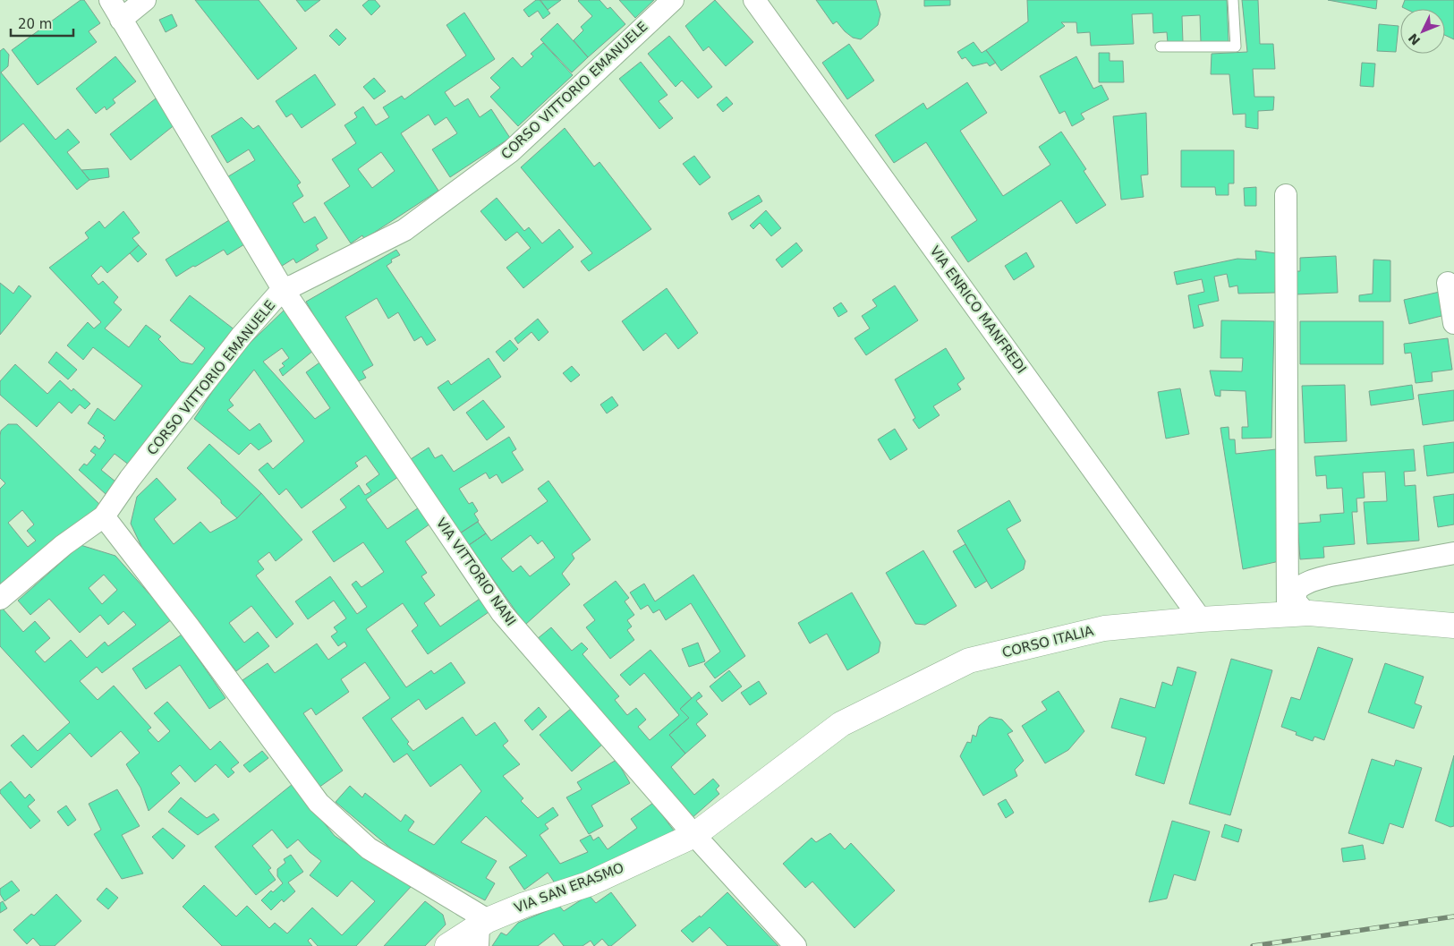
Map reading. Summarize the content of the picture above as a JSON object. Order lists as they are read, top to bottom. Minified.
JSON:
{"streets":{"main road":["CORSO ITALIA","VIA SAN ERASMO"],"street":["CORSO VITTORIO EMANUELE","VIA ENRICO MANFREDI","VIA VITTORIO NANI"]},"crossings":[["CORSO VITTORIO EMANUELE","VIA VITTORIO NANI"],["VIA ENRICO MANFREDI","CORSO ITALIA"],["VIA VITTORIO NANI","CORSO ITALIA"],["VIA VITTORIO NANI","VIA SAN ERASMO"],["CORSO ITALIA","VIA SAN ERASMO"]],"scale_bar":"20 m","north":"bottom left"}
